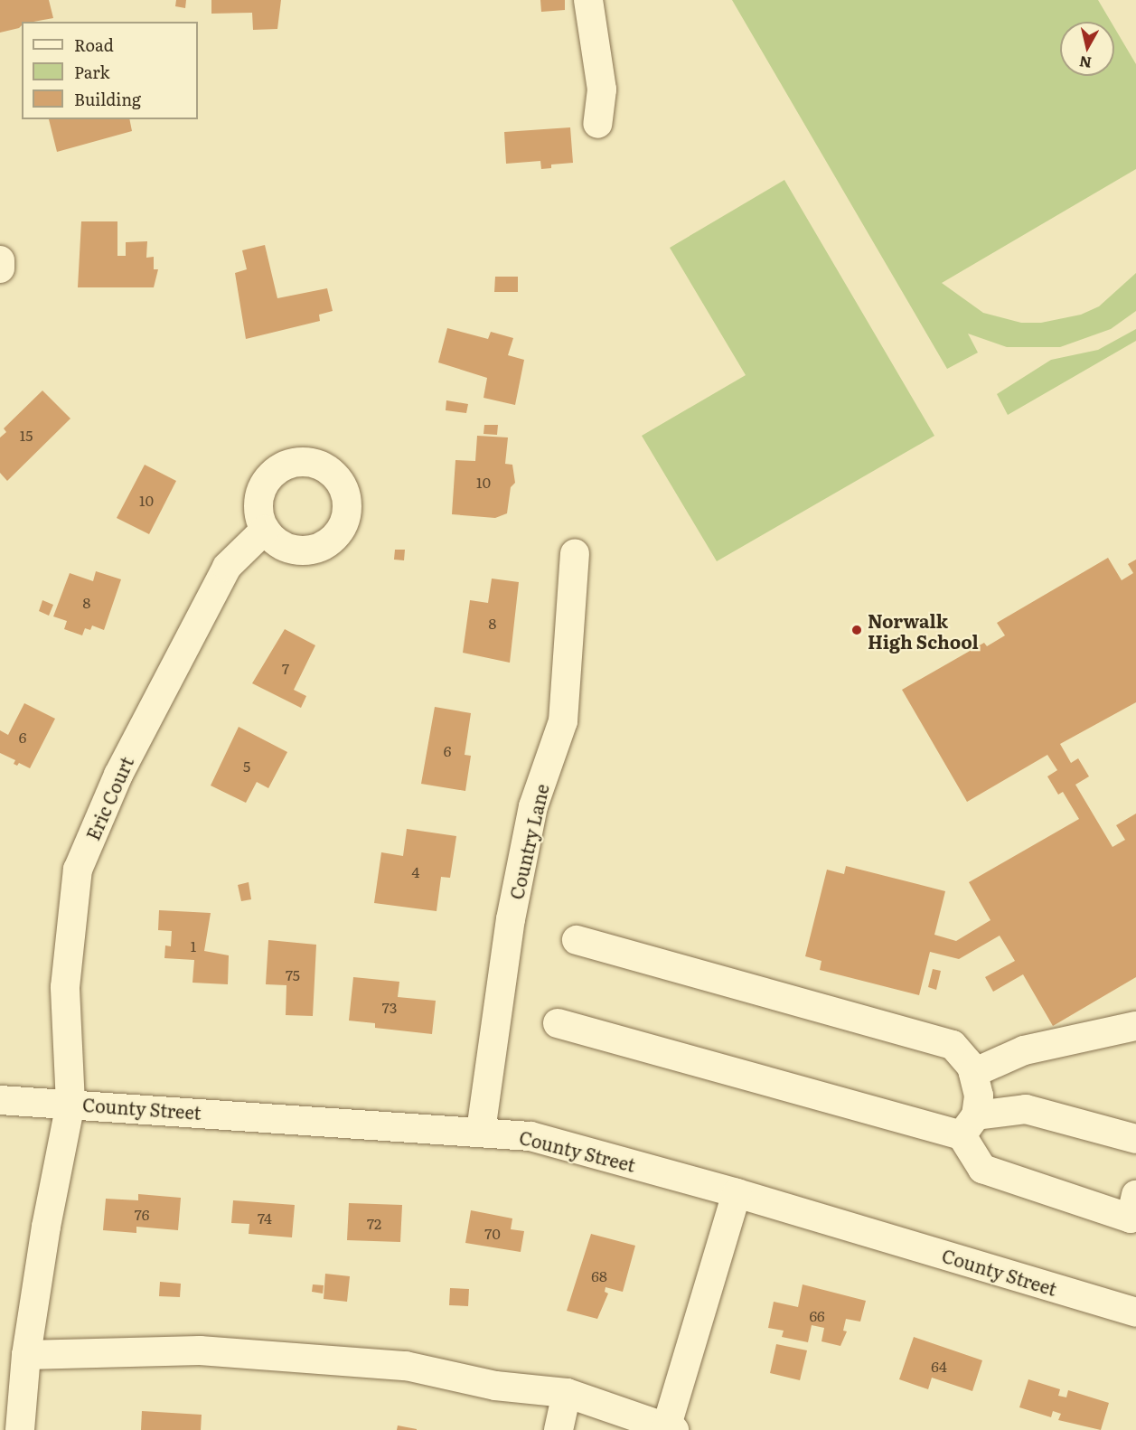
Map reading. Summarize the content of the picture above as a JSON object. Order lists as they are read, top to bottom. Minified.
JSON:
{"streets":{"street":["Eric Court","Country Lane","County Street"]},"crossings":[["Eric Court","County Street"],["Country Lane","County Street"]],"places":["Norwalk High School"],"house_numbers":["15","10","10","8","8","7","6","6","5","4","1","75","73","76","74","72","70","68","66","64"],"legend":["Road","Park","Building"],"north":"bottom"}
